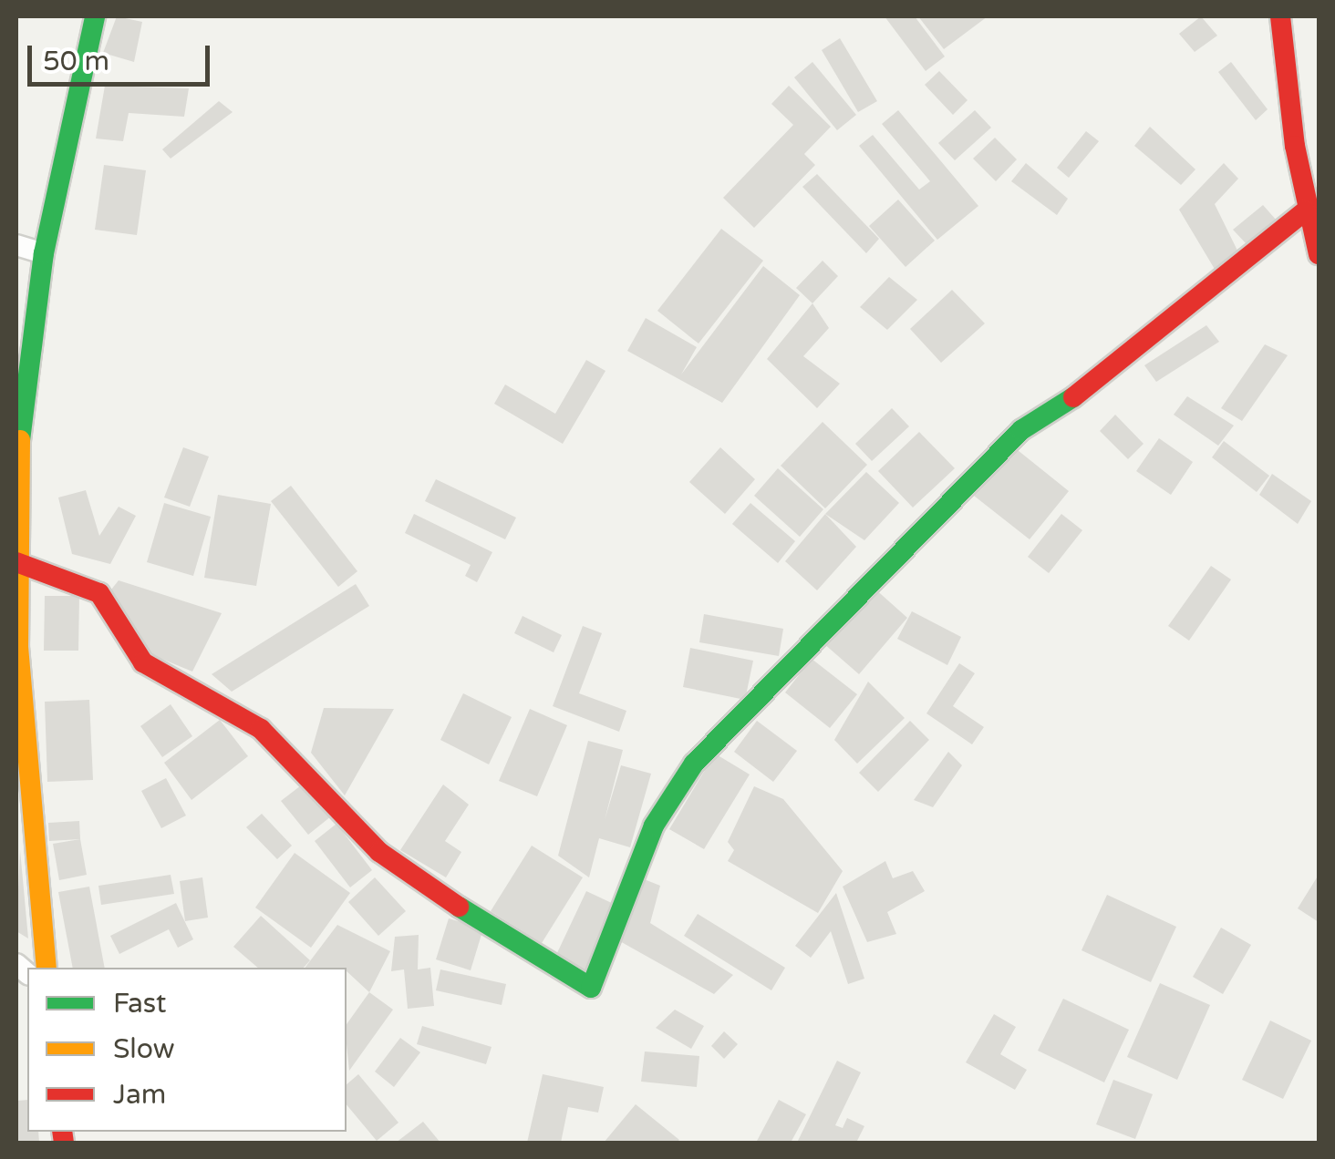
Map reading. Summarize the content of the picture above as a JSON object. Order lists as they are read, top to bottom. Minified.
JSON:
{"legend":["Fast","Slow","Jam"],"scale_bar":"50 m"}
